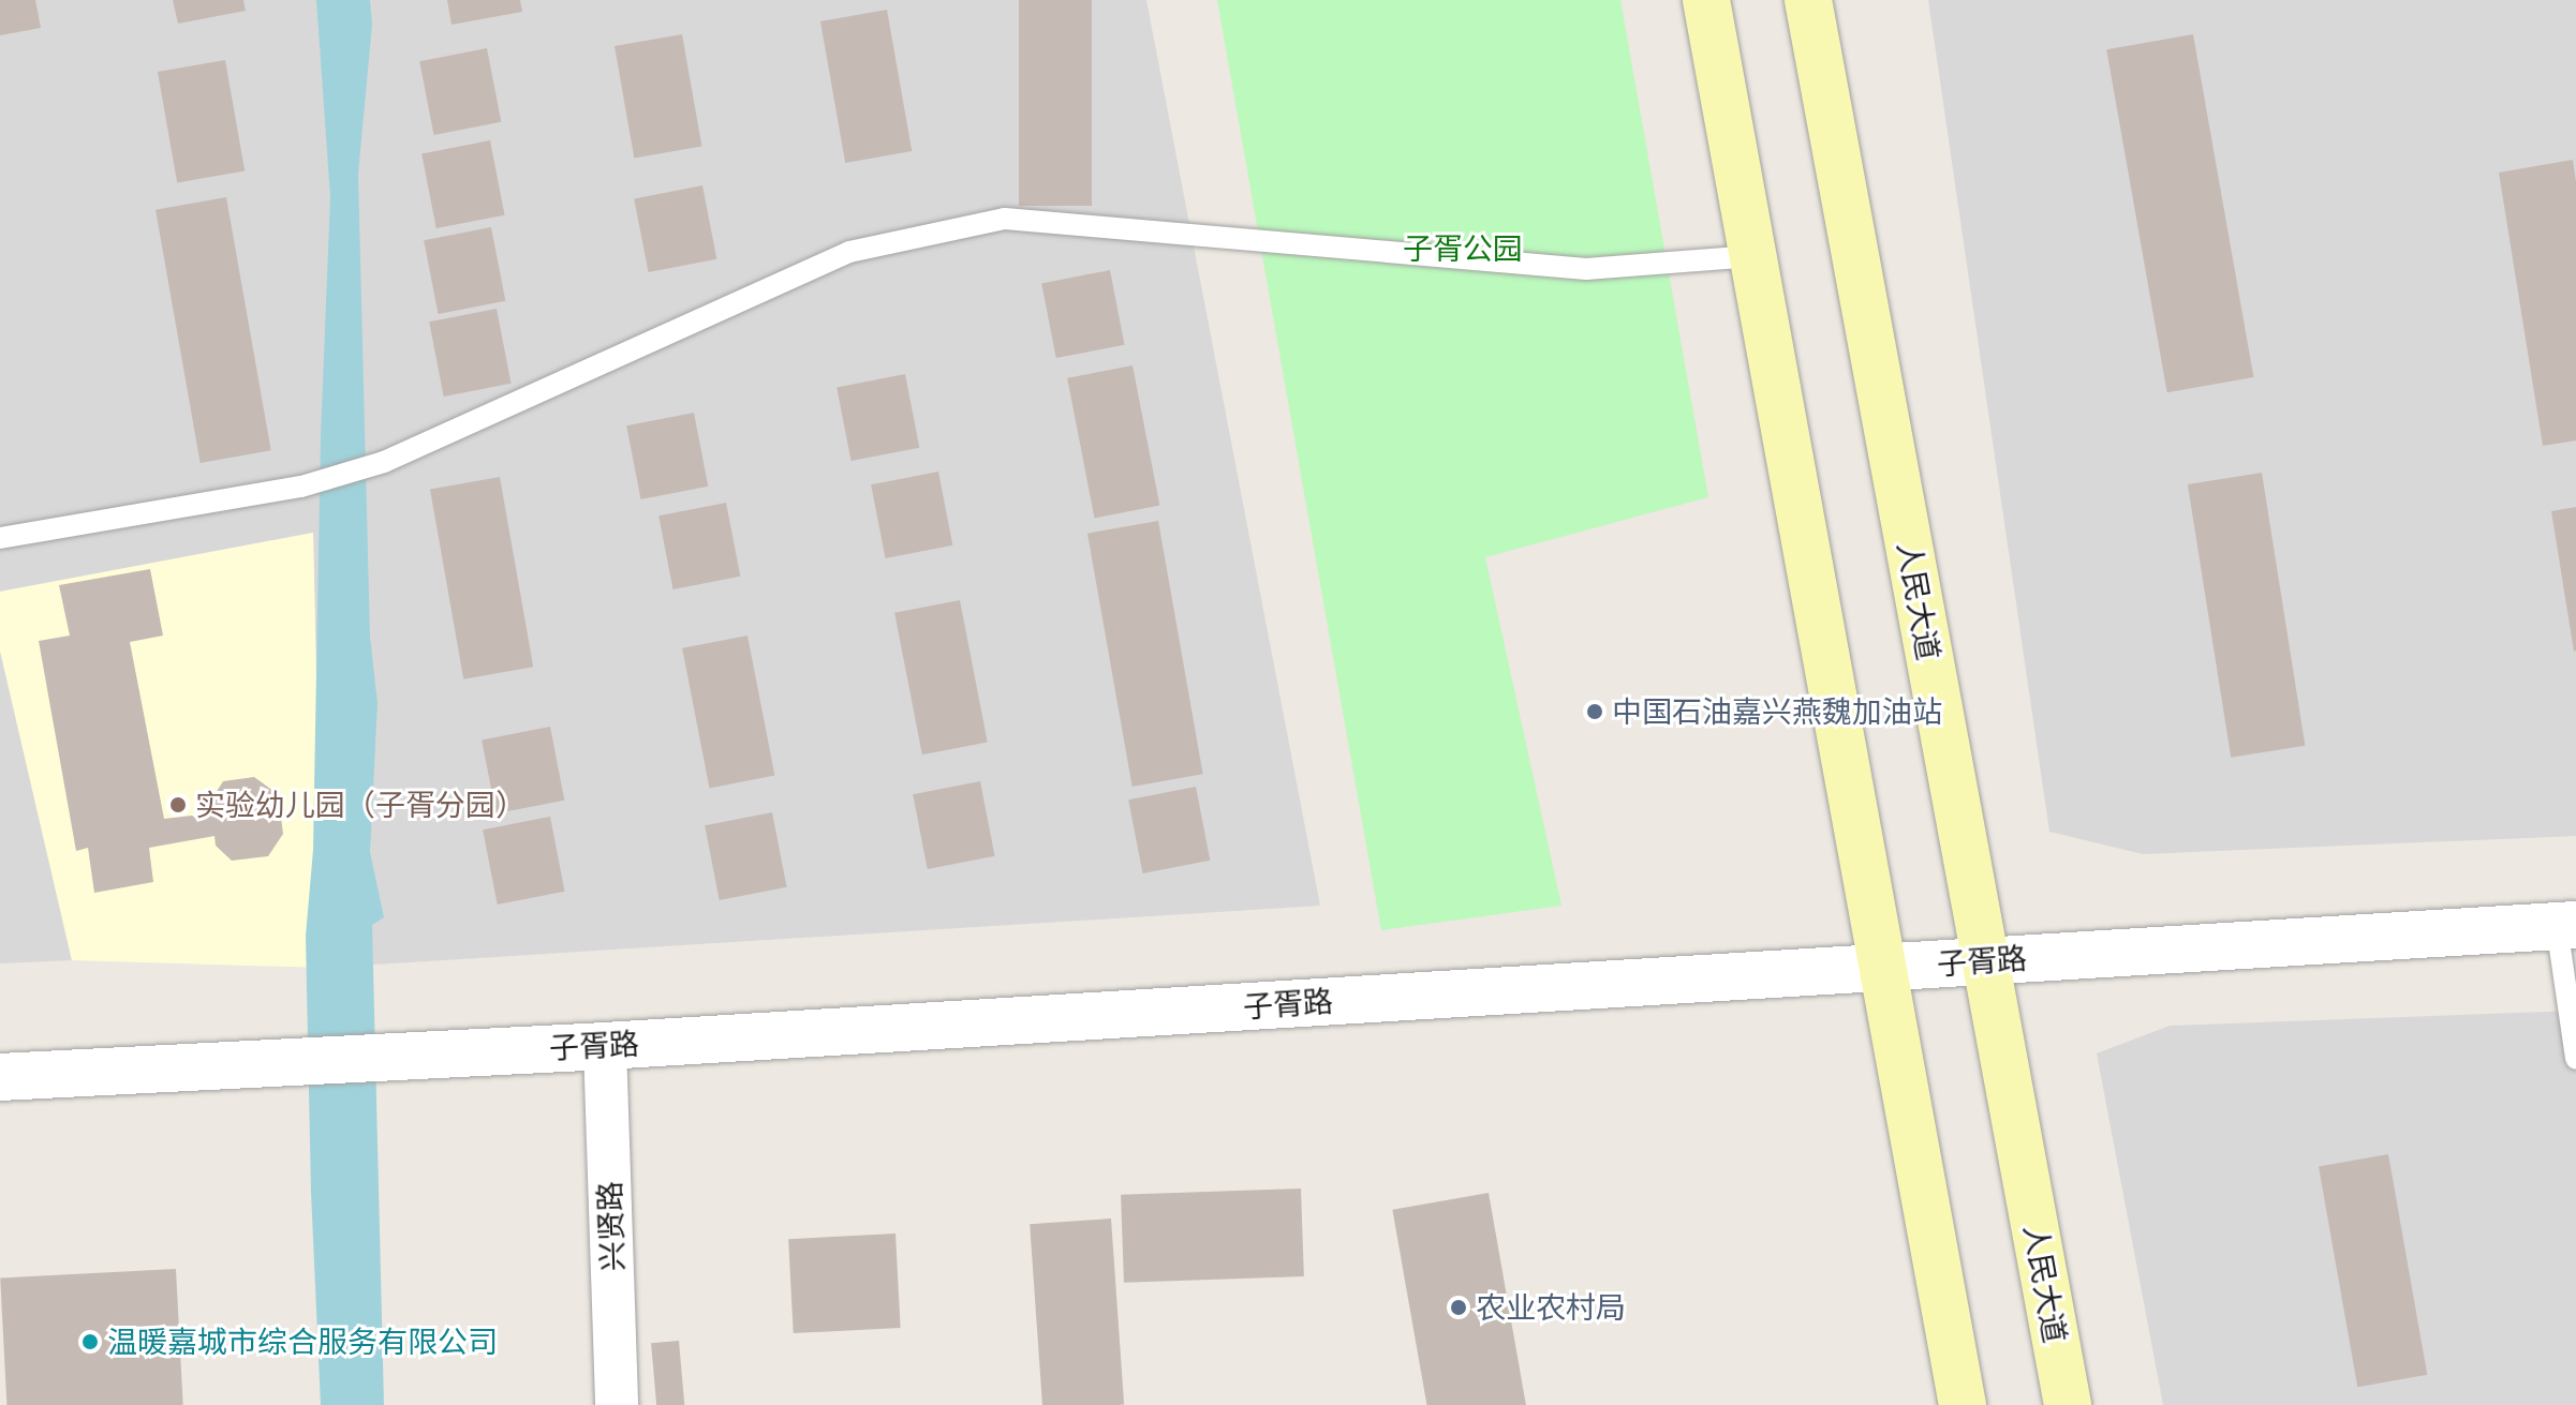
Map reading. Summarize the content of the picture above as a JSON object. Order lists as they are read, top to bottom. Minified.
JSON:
{"streets":{"main road":["人民大道"],"street":["子胥路","兴贤路"]},"crossings":[["人民大道","子胥路"],["子胥路","兴贤路"]],"parks":["子胥公园"],"places":["中国石油嘉兴燕魏加油站","实验幼儿园（子胥分园）","农业农村局","温暖嘉城市综合服务有限公司"]}
